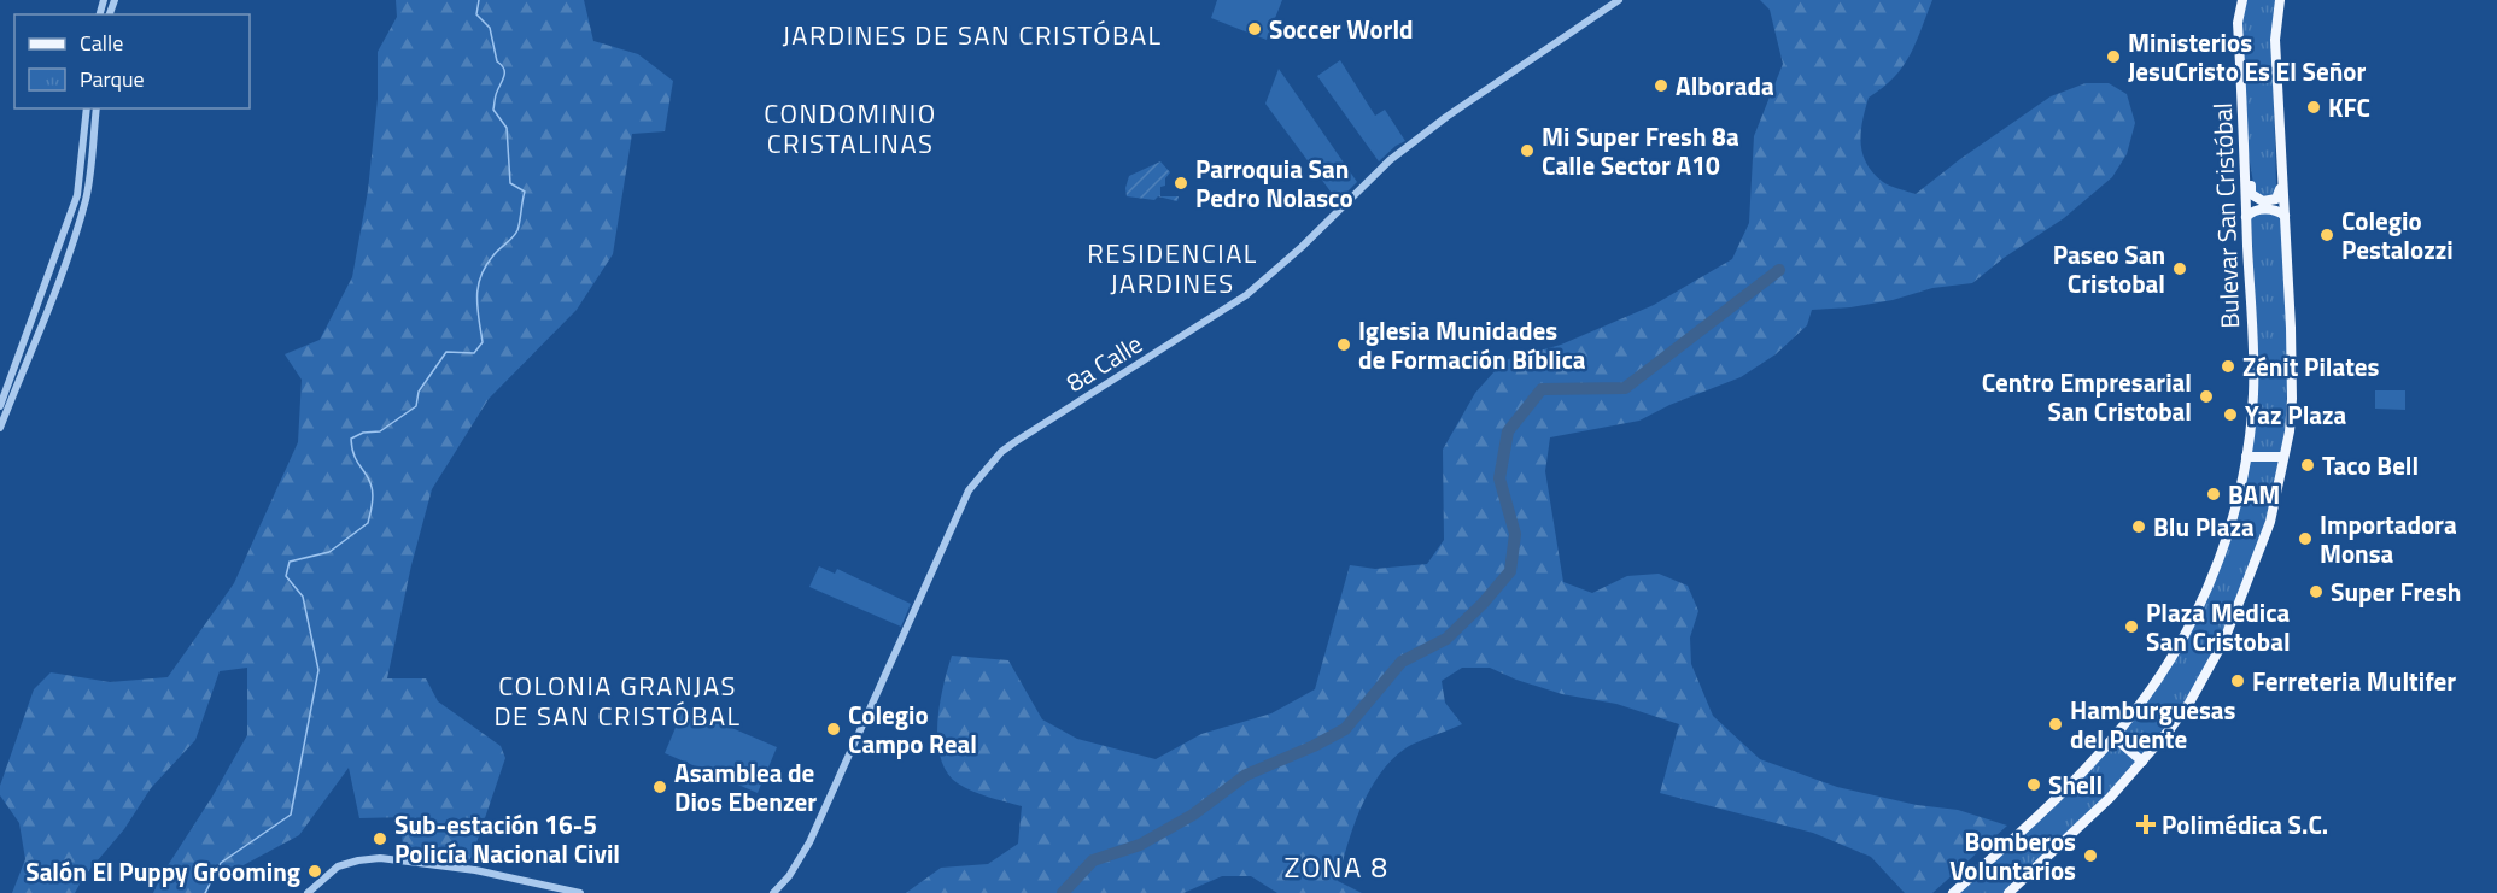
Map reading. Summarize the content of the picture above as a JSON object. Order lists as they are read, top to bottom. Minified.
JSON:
{"streets":{"main road":["Bulevar San Cristóbal"],"street":["8a Calle"]},"districts":["JARDINES DE SAN CRISTÓBAL","CONDOMINIO CRISTALINAS","RESIDENCIAL JARDINES","COLONIA GRANJAS DE SAN CRISTÓBAL","ZONA 8"],"places":{"other":["Soccer World","Ministerios JesuCristo Es El Señor","Alborada","KFC","Mi Super Fresh 8a Calle Sector A10","Parroquia San Pedro Nolasco","Colegio Pestalozzi","Paseo San Cristobal","Iglesia Munidades de Formación Bíblica","Zénit Pilates","Centro Empresarial San Cristobal","Yaz Plaza","Taco Bell","BAM","Blu Plaza","Importadora Monsa","Super Fresh","Plaza Medica San Cristobal","Ferreteria Multifer","Hamburguesas del Puente","Colegio Campo Real","Shell","Asamblea de Dios Ebenzer","Sub-estación 16-5 Policía Nacional Civil","Bomberos Voluntarios","Salón El Puppy Grooming"],"health":["Polimédica S.C."]},"legend":["Calle","Parque"]}
